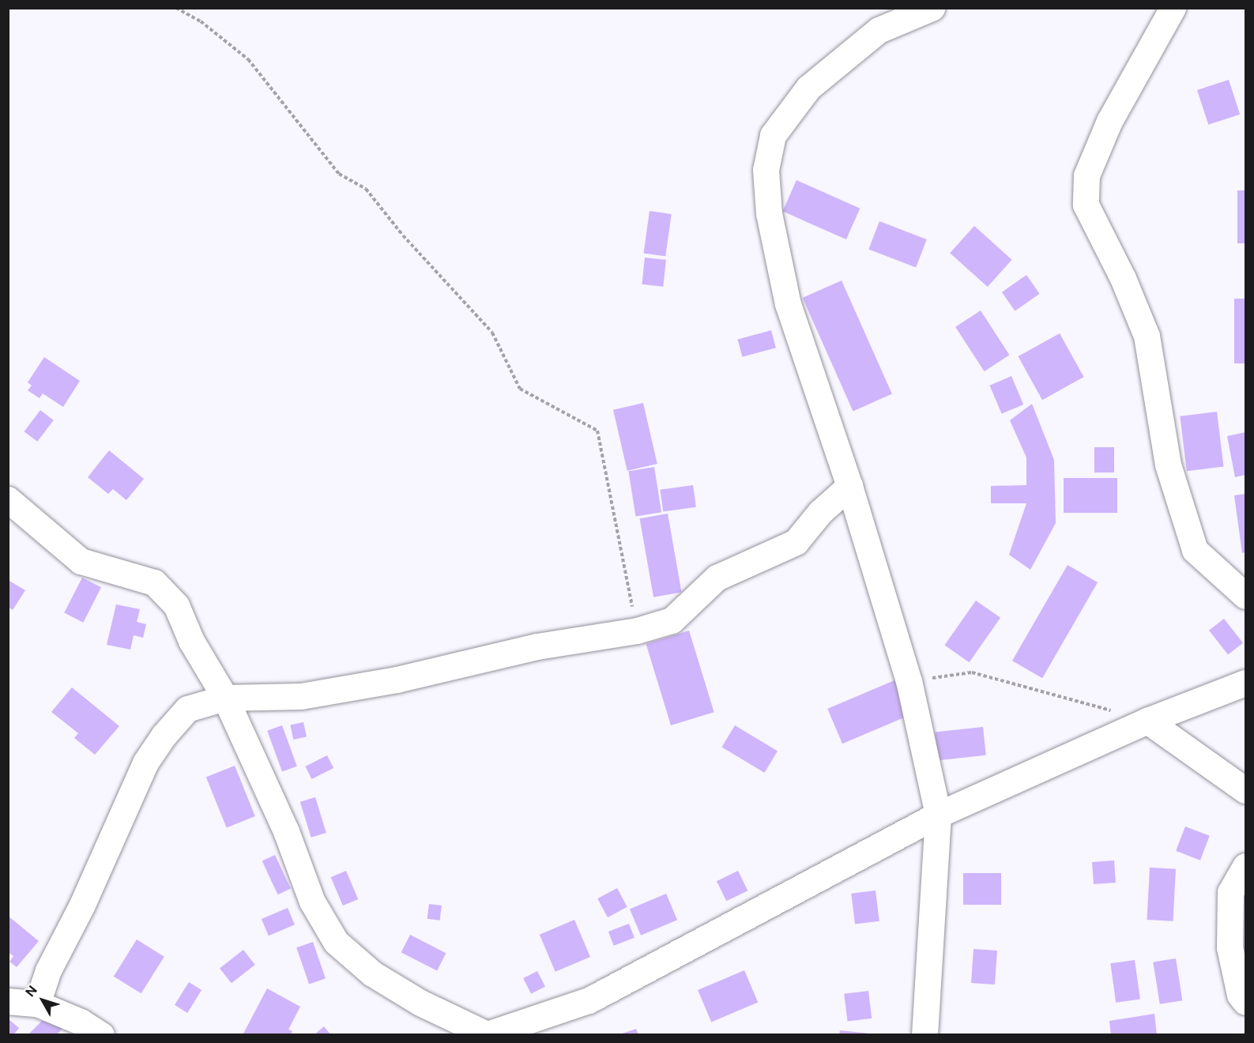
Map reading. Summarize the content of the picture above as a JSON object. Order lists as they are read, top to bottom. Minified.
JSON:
{"north":"top left"}
